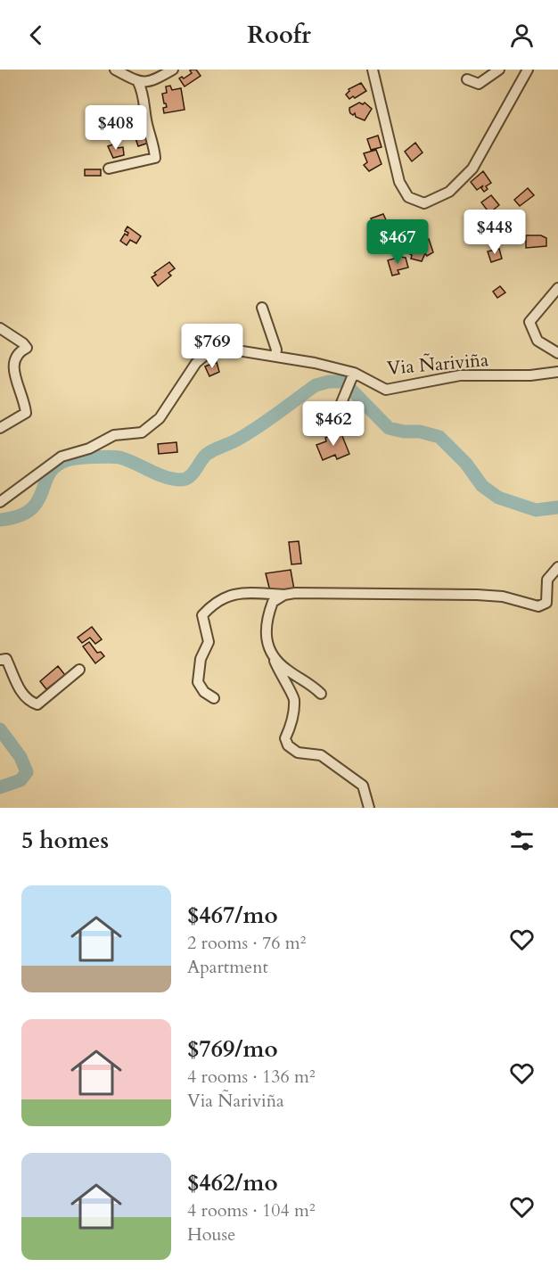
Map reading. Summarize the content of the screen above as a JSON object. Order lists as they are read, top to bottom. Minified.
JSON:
{"streets":{"street":["Via Ñariviña"]},"page":{"header":"Roofr","price":["$408","$448","$467","$769","$462"],"heading":"5 homes","list":[{"name":"$467/mo","note":"2 rooms · 76 m² · Apartment"},{"name":"$769/mo","note":"4 rooms · 136 m² · Via Ñariviña"},{"name":"$462/mo","note":"4 rooms · 104 m² · House"}]}}
